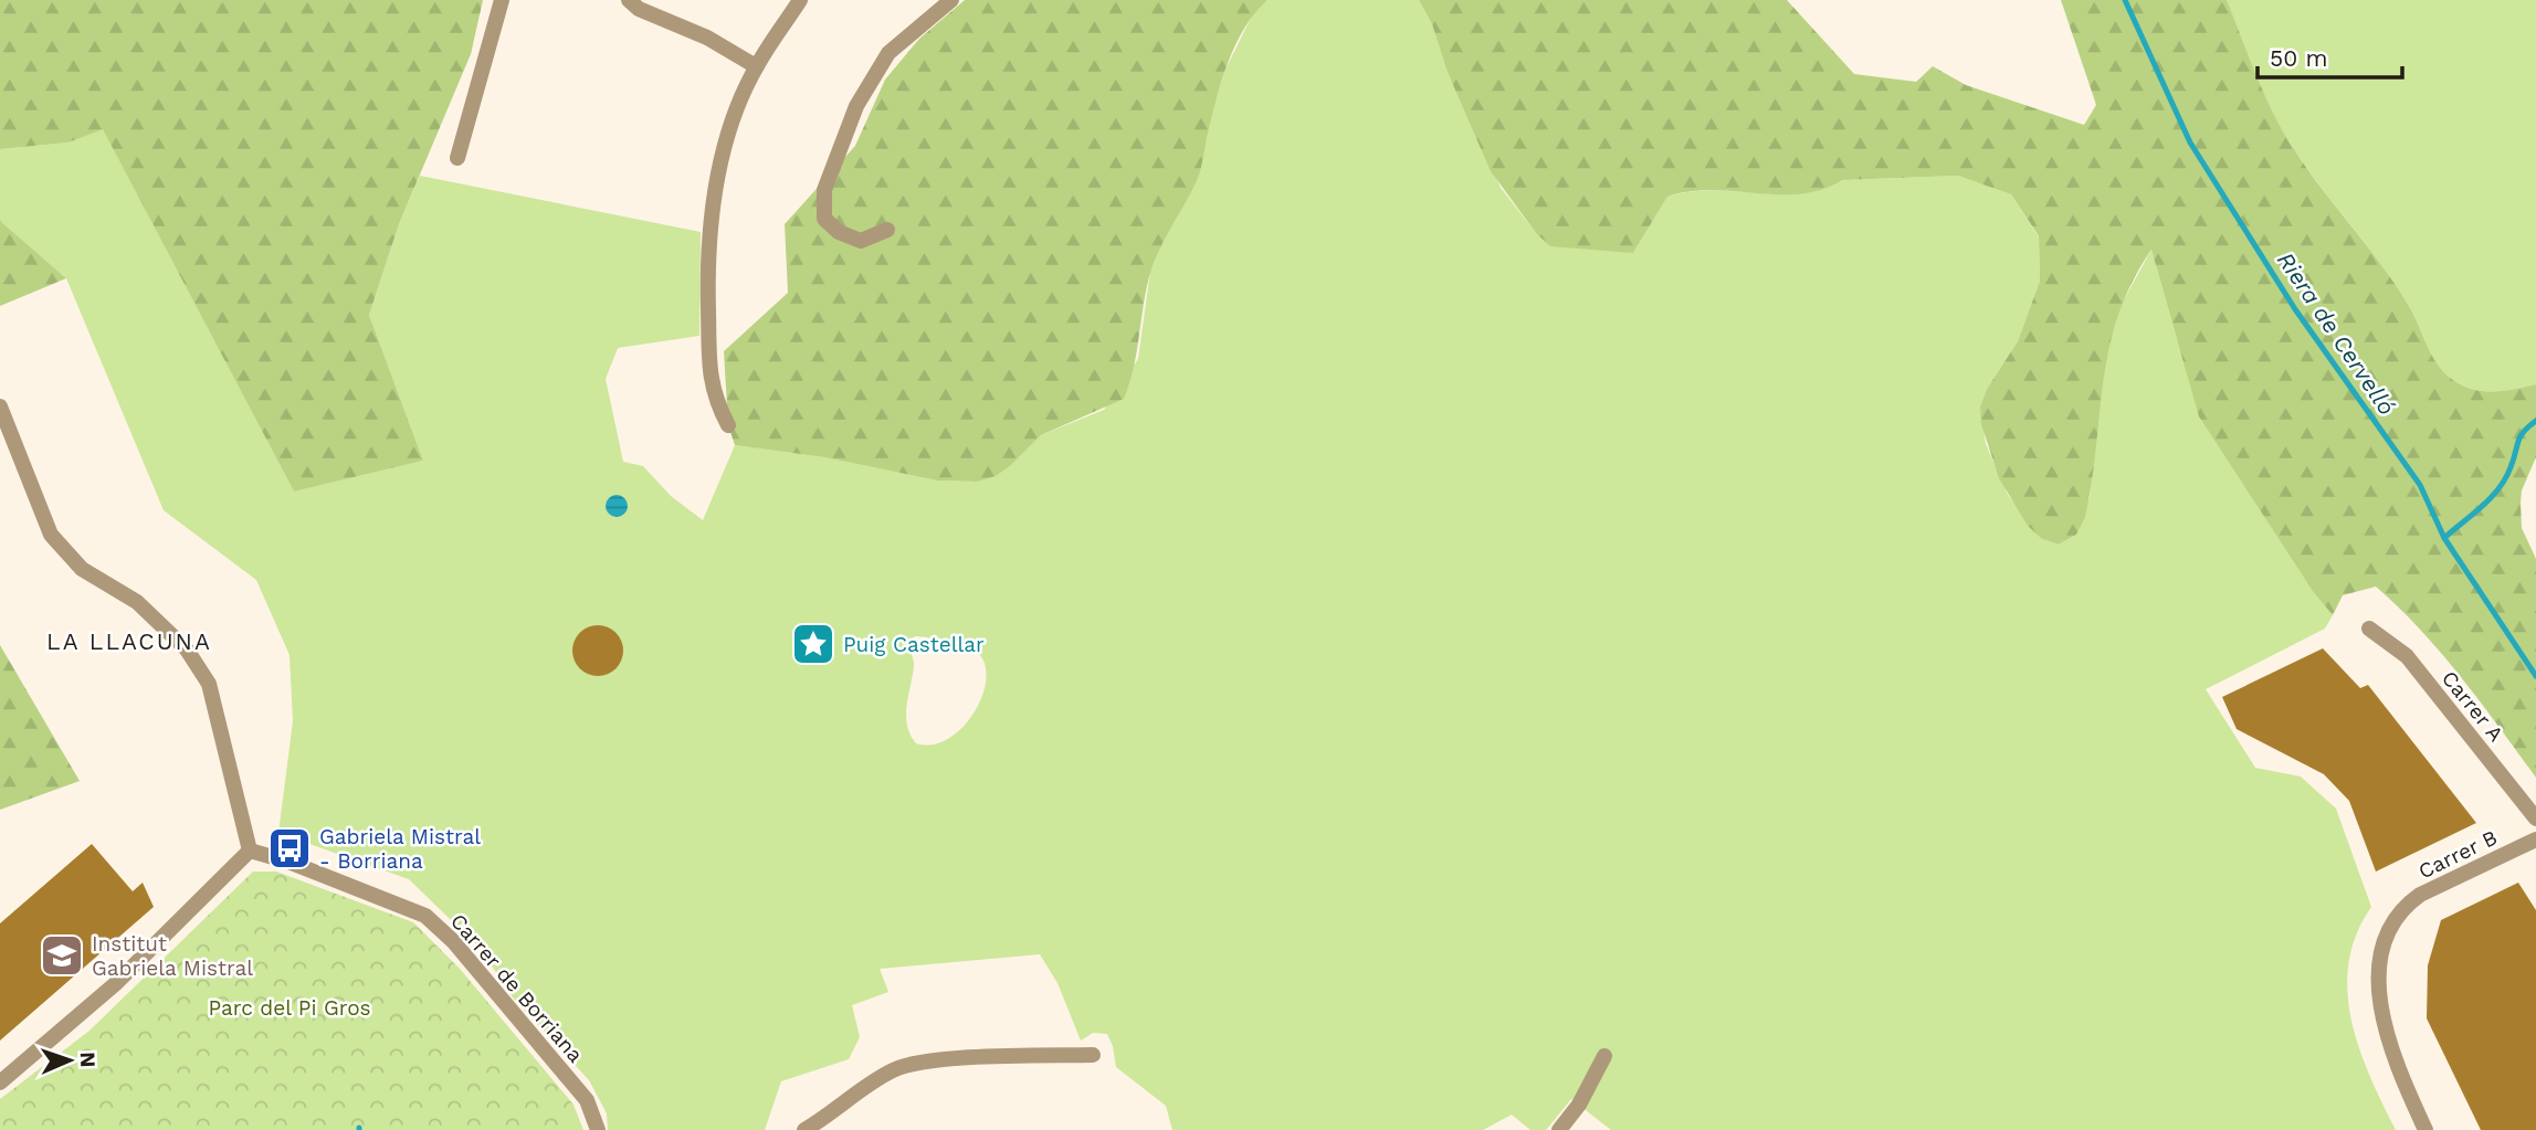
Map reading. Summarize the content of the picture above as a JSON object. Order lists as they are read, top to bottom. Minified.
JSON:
{"streets":{"street":["Carrer A","Carrer B","Carrer de Borriana"]},"districts":["LA LLACUNA"],"water":["Riera de Cervelló"],"parks":["Parc del Pi Gros"],"places":{"place":["Puig Castellar"],"bus stop":["Gabriela Mistral - Borriana"],"school or university":["Institut Gabriela Mistral"]},"scale_bar":"50 m","north":"right"}
